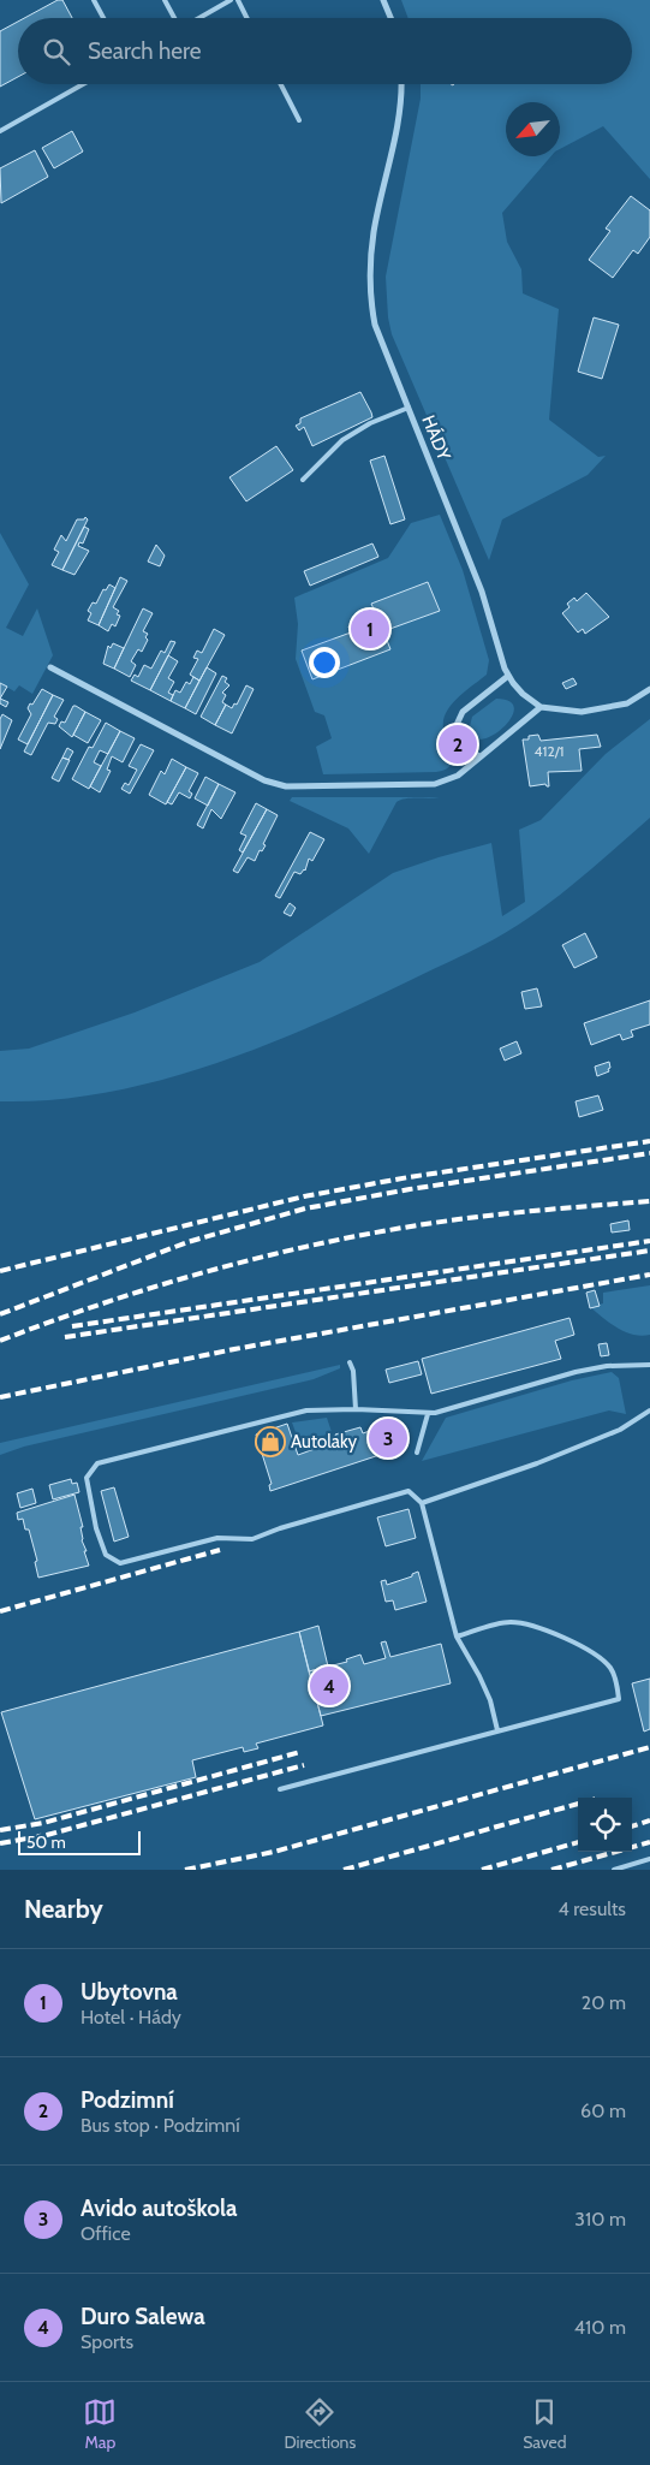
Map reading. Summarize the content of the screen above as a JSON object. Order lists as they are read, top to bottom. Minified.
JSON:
{"streets":{"street":["HÁDY"]},"places":{"shop":["Autolaky"]},"house_numbers":["412/1"],"scale_bar":"50 m","north":"bottom left","page":{"search":"Search here","pins":["1","2","3","4"],"scale":"50 m","heading":["Nearby","4 results"],"list":[{"mark":"1","name":"Ubytovna","note":"Hotel · Hády","value":"20 m"},{"mark":"2","name":"Podzimní","note":"Bus stop · Podzimní","value":"60 m"},{"mark":"3","name":"Avido autoškola","note":"Office","value":"310 m"},{"mark":"4","name":"Duro Salewa","note":"Sports","value":"410 m"}],"nav":["Map","Directions","Saved"]}}
